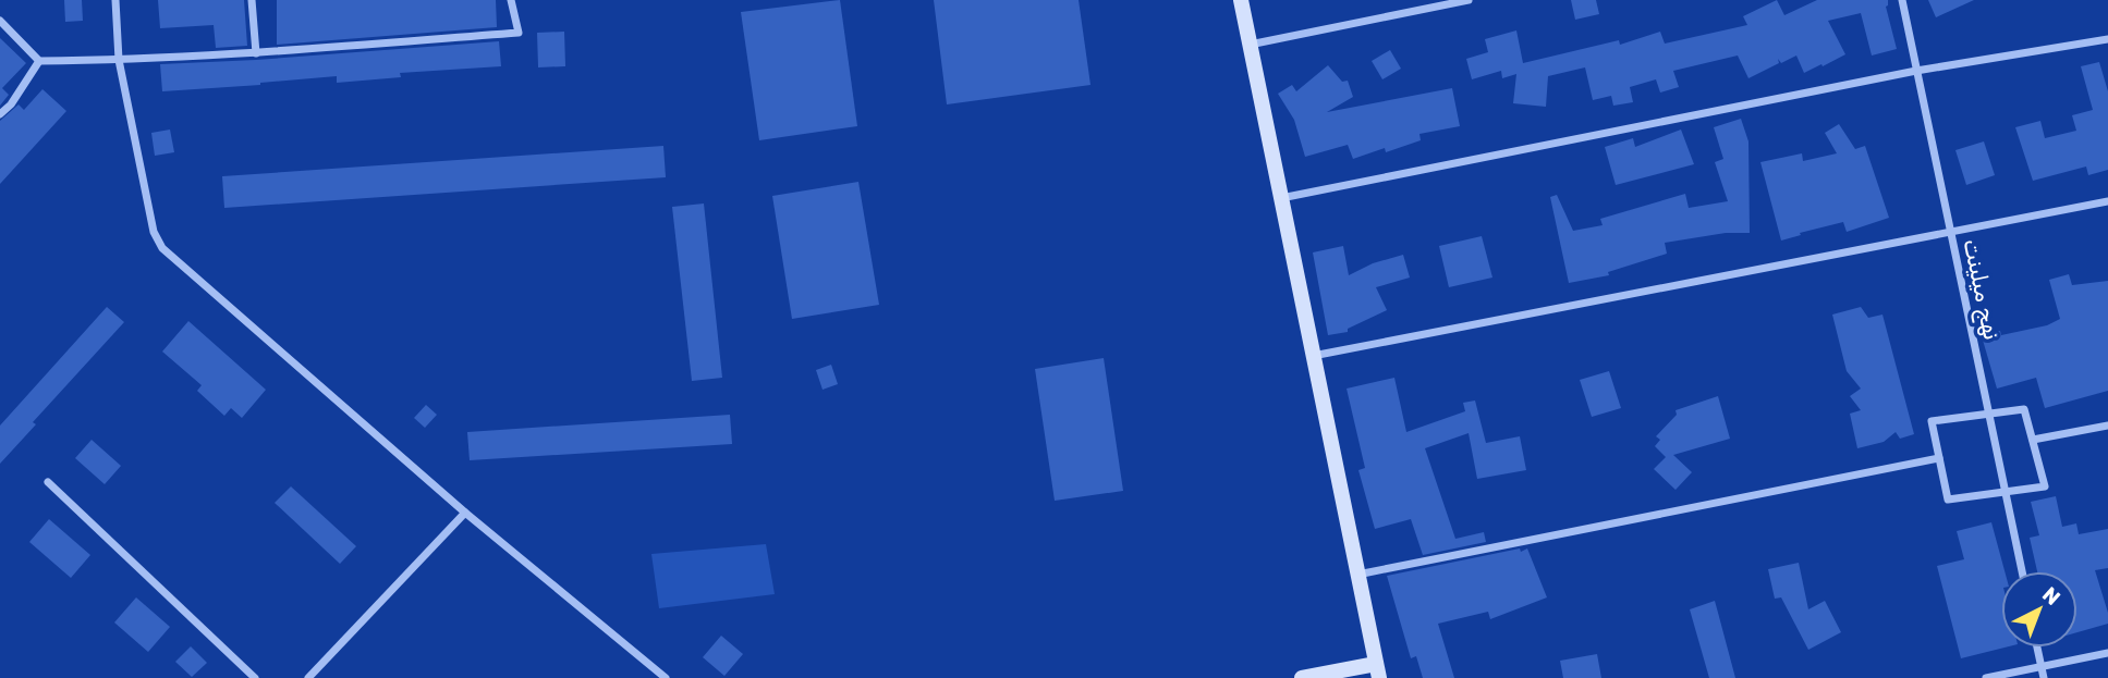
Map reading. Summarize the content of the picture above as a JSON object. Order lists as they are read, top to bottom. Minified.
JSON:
{"streets":{"street":["نهج ميلينت"]},"north":"top right"}
